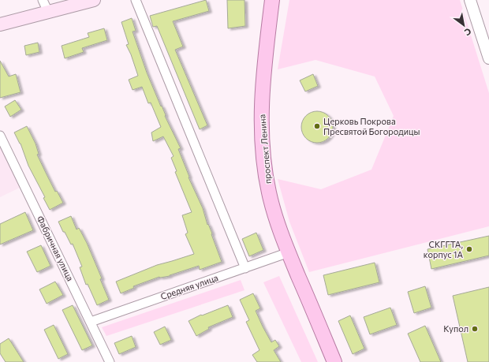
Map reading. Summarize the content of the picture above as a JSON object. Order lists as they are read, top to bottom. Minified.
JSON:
{"streets":{"main road":["проспект Ленина"],"street":["Фабричная улица","Средняя улица"]},"crossings":[["проспект Ленина","Средняя улица"],["Фабричная улица","Средняя улица"]],"places":["Церковь Покрова Пресвятой Богородицы","СКГГТА, корпус 1А","Купол"],"north":"bottom right"}
